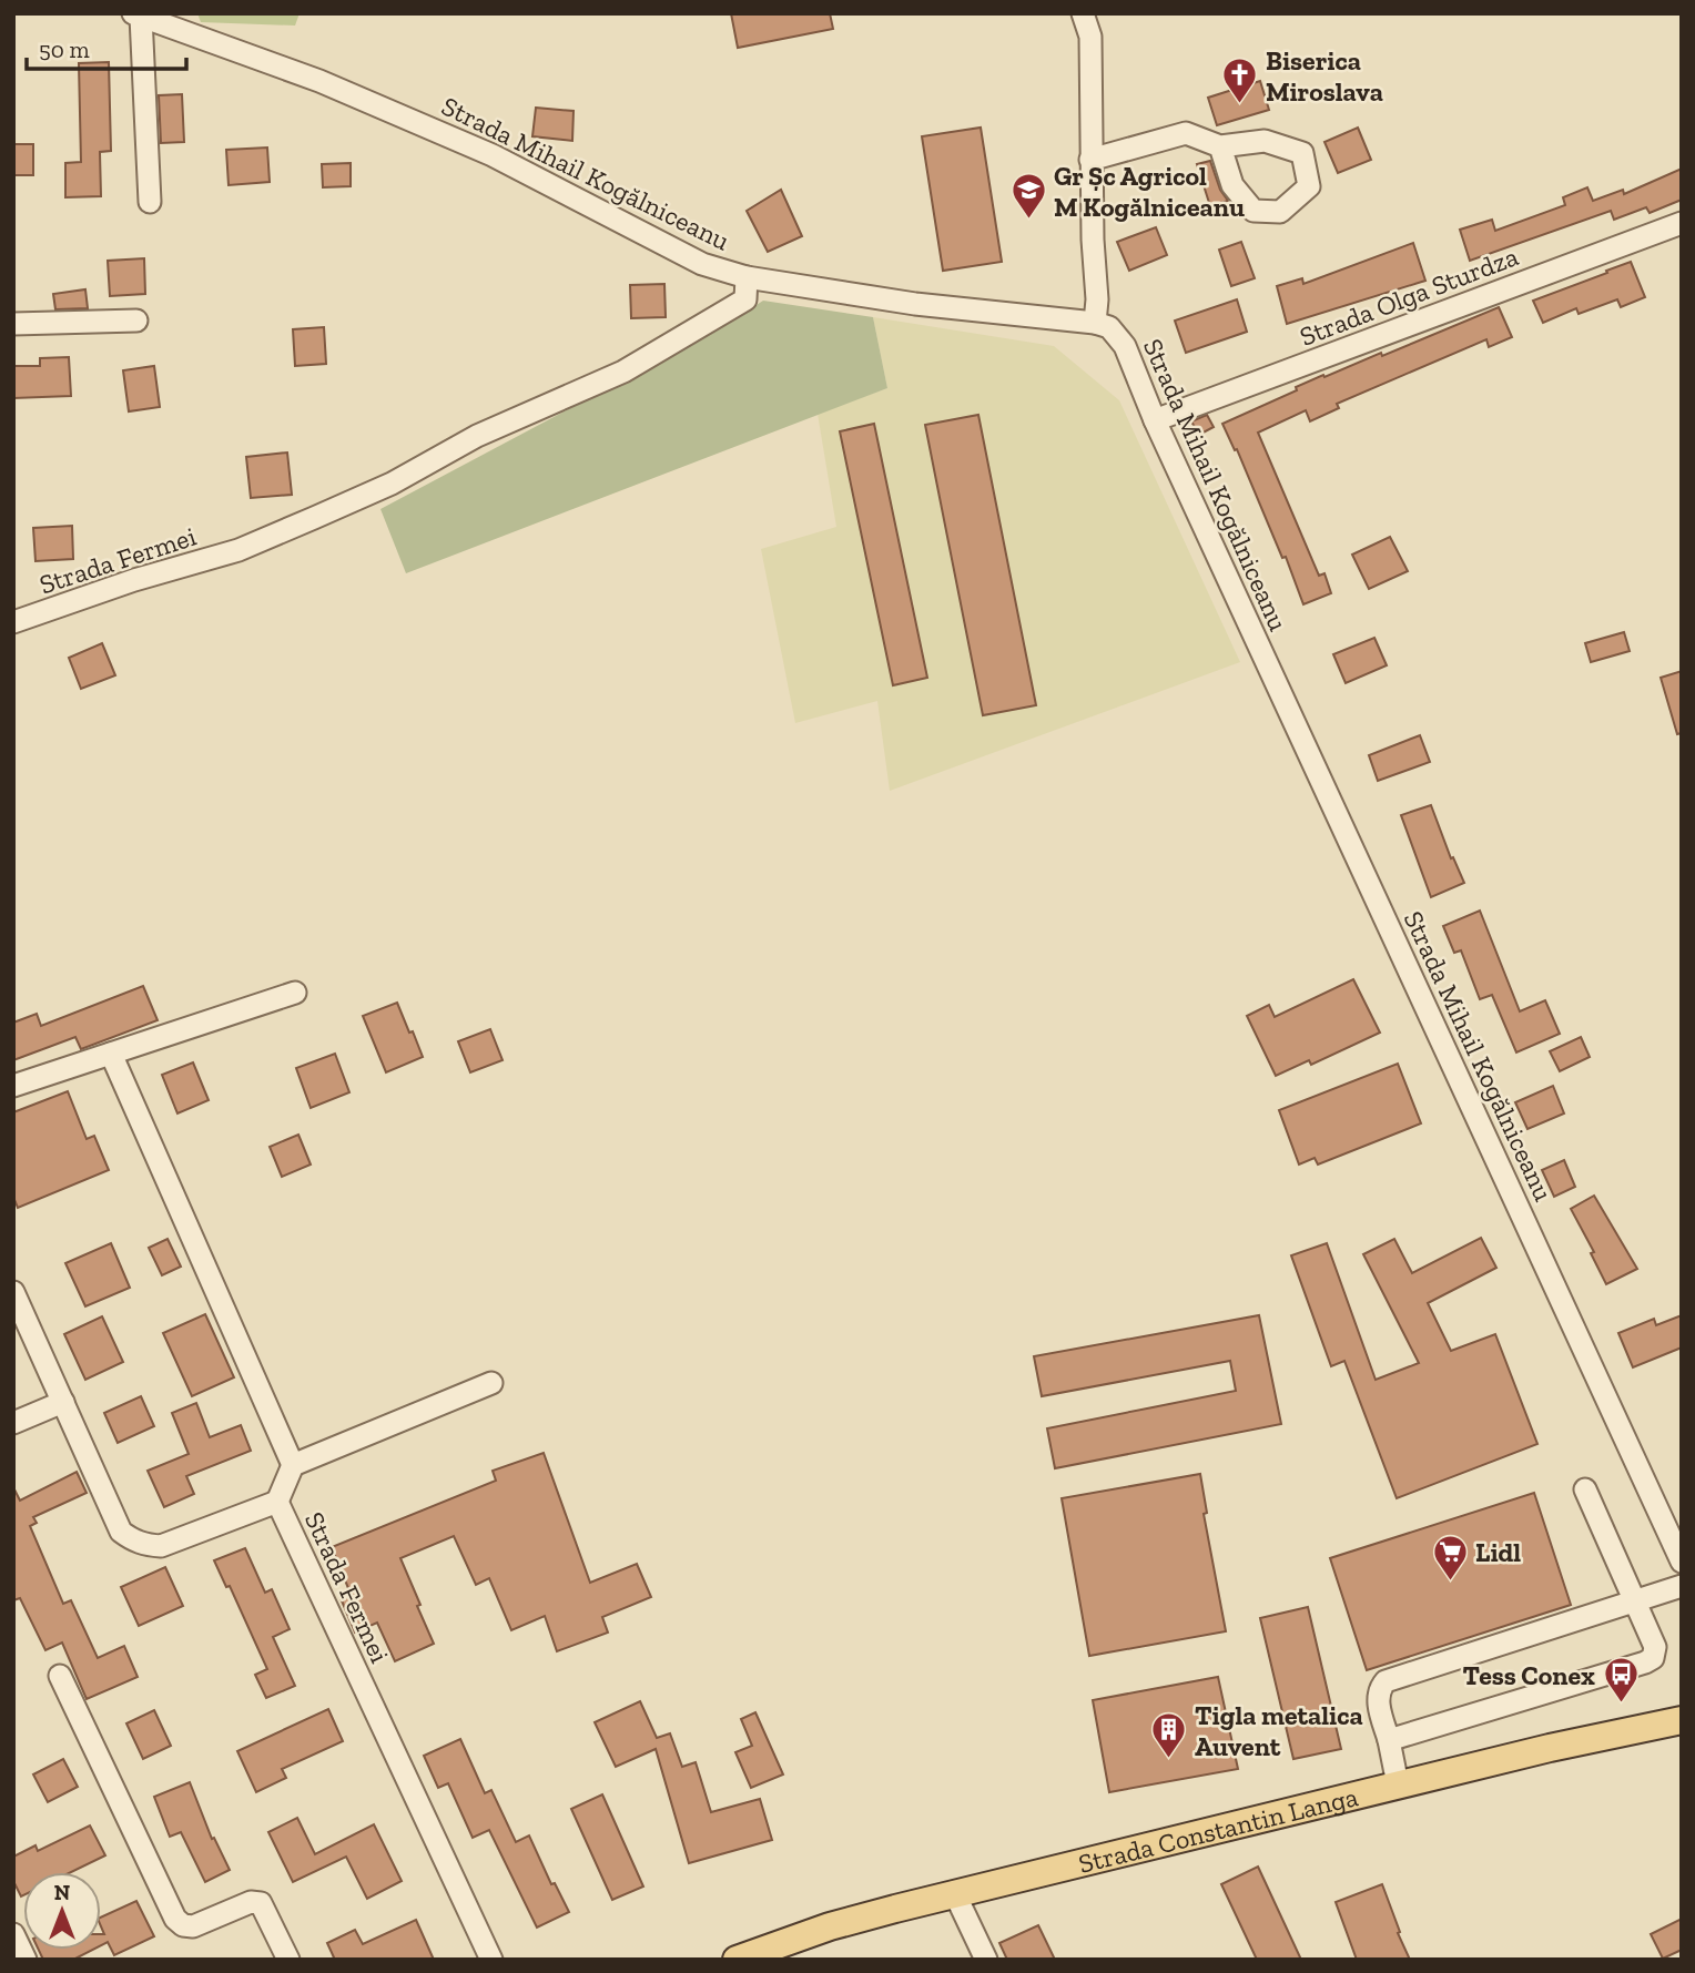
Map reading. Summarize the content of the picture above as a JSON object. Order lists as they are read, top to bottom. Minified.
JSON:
{"streets":{"main road":["Strada Constantin Langa"],"street":["Strada Mihail Kogălniceanu","Strada Olga Sturdza","Strada Fermei"]},"crossings":[["Strada Mihail Kogălniceanu","Strada Olga Sturdza"],["Strada Mihail Kogălniceanu","Strada Fermei"]],"places":{"church":["Biserica Miroslava"],"school or university":["Gr Șc Agricol M Kogălniceanu"],"supermarket":["Lidl"],"bus stop":["Tess Conex"],"building":["Tigla metalica Auvent"]},"scale_bar":"50 m","north":"top"}
